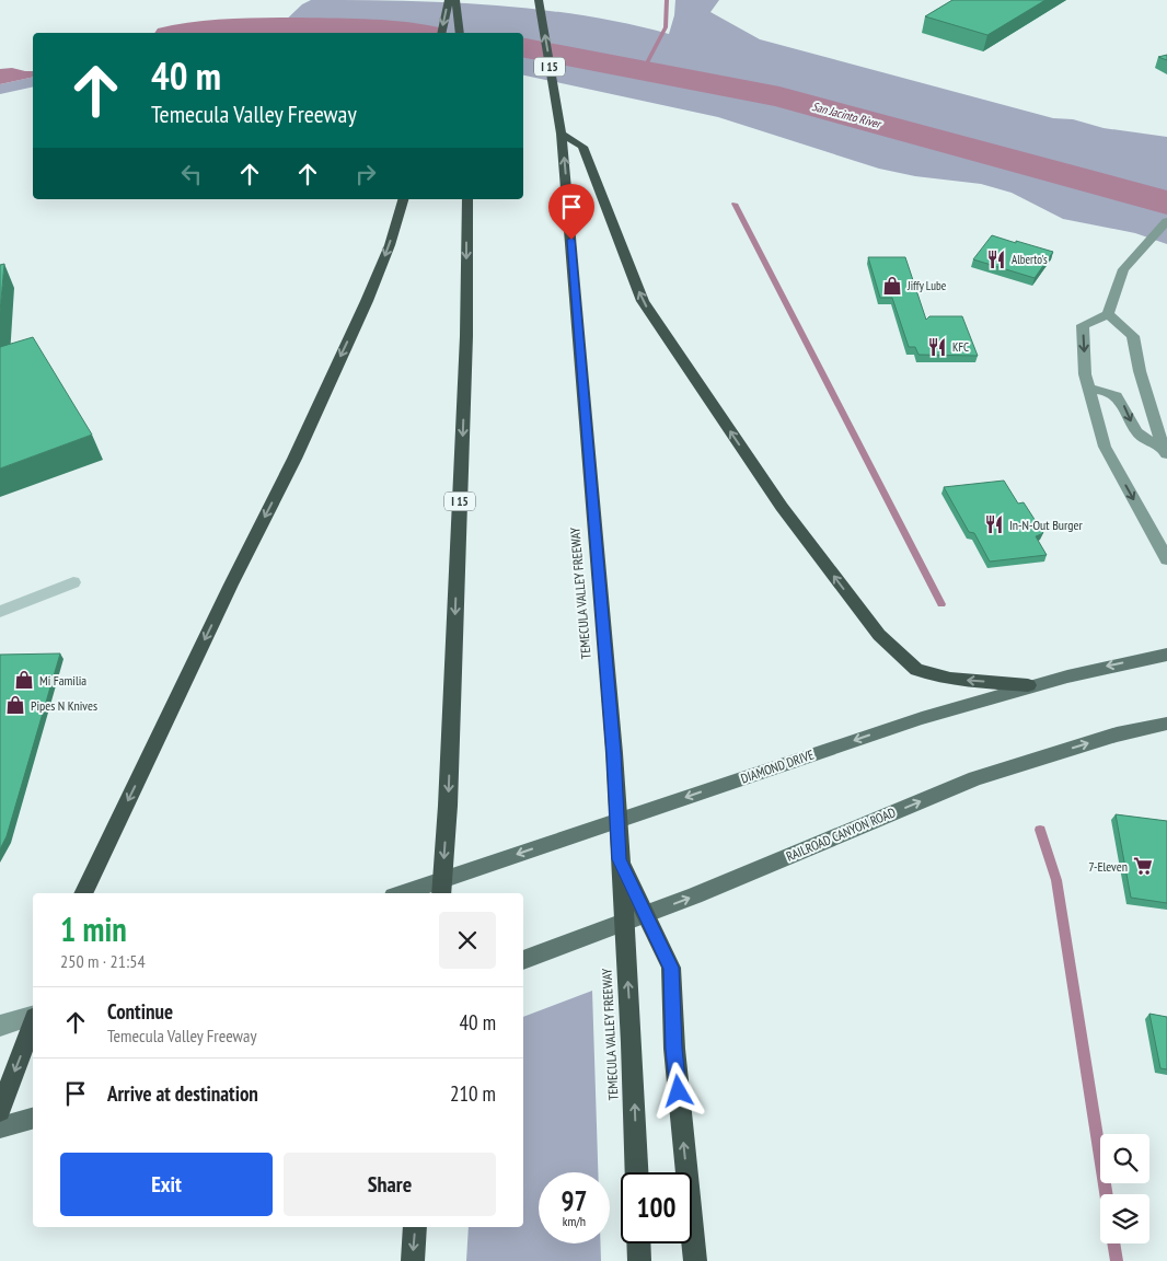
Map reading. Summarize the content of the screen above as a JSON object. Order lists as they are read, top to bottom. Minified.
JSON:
{"streets":{"highway":["I 15","TEMECULA VALLEY FREEWAY"],"main road":["DIAMOND DRIVE","RAILROAD CANYON ROAD"]},"one_way":["DIAMOND DRIVE","RAILROAD CANYON ROAD"],"water":["San Jacinto River"],"places":{"restaurant":["Alberto's","KFC","In-N-Out Burger"],"shop":["Jiffy Lube","Mi Familia","Pipes N Knives"],"supermarket":["7-Eleven"]},"page":{"turn":["40 m","Temecula Valley Freeway"],"heading":["1 min","250 m · 21:54"],"list":[{"name":"Continue","note":"Temecula Valley Freeway","value":"40 m"},{"name":"Arrive at destination","value":"210 m"}],"buttons":["Exit","Share"],"speed":"97 km/h","limit":"100"}}
